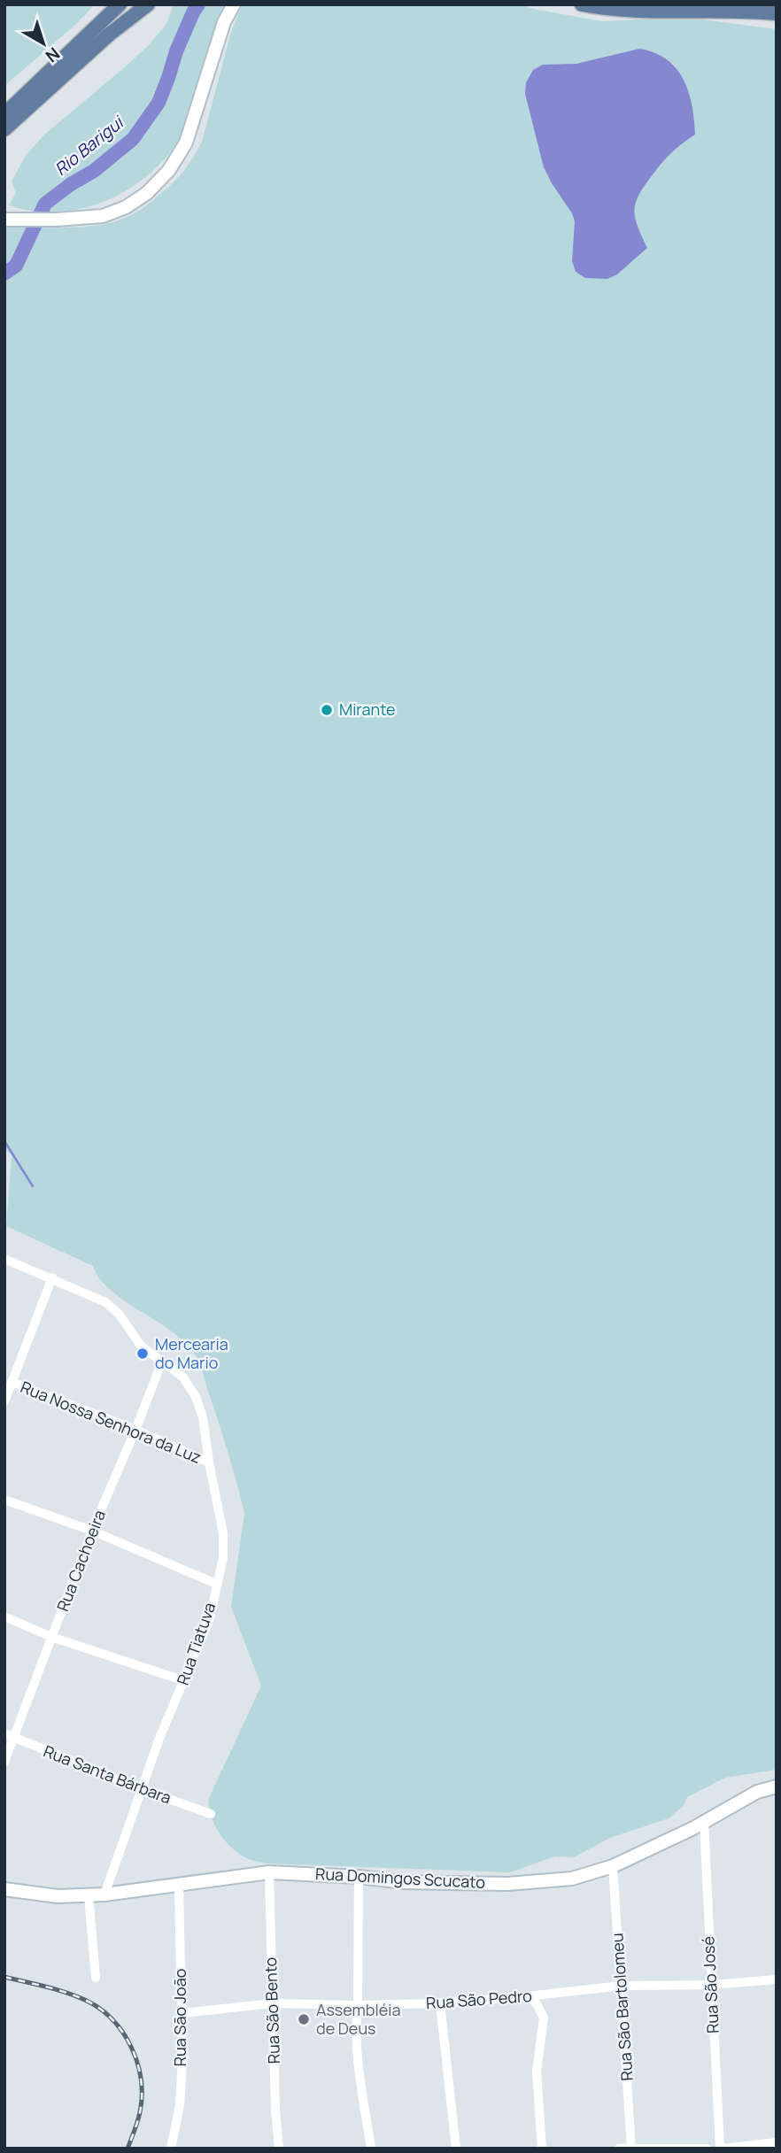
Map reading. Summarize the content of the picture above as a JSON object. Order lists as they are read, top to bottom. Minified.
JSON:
{"streets":{"main road":["Rua Domingos Scucato"],"street":["Rua Nossa Senhora da Luz","Rua Cachoeira","Rua Tiatuva","Rua Santa Bárbara","Rua São José","Rua São Pedro","Rua São Bartolomeu","Rua São Bento","Rua São João"]},"crossings":[["Rua Nossa Senhora da Luz","Rua Cachoeira"],["Rua Nossa Senhora da Luz","Rua Tiatuva"],["Rua Cachoeira","Rua Tiatuva"],["Rua Cachoeira","Rua Santa Bárbara"],["Rua Tiatuva","Rua Santa Bárbara"],["Rua Tiatuva","Rua Domingos Scucato"],["Rua Domingos Scucato","Rua São José"],["Rua Domingos Scucato","Rua São Bartolomeu"],["Rua Domingos Scucato","Rua São Bento"],["Rua Domingos Scucato","Rua São João"],["Rua São José","Rua São Pedro"],["Rua São Pedro","Rua São Bartolomeu"],["Rua São Pedro","Rua São Bento"],["Rua São Pedro","Rua São João"]],"water":["Rio Barigui"],"places":["Mirante","Mercearia do Mario","Assembléia de Deus"],"north":"bottom right"}
